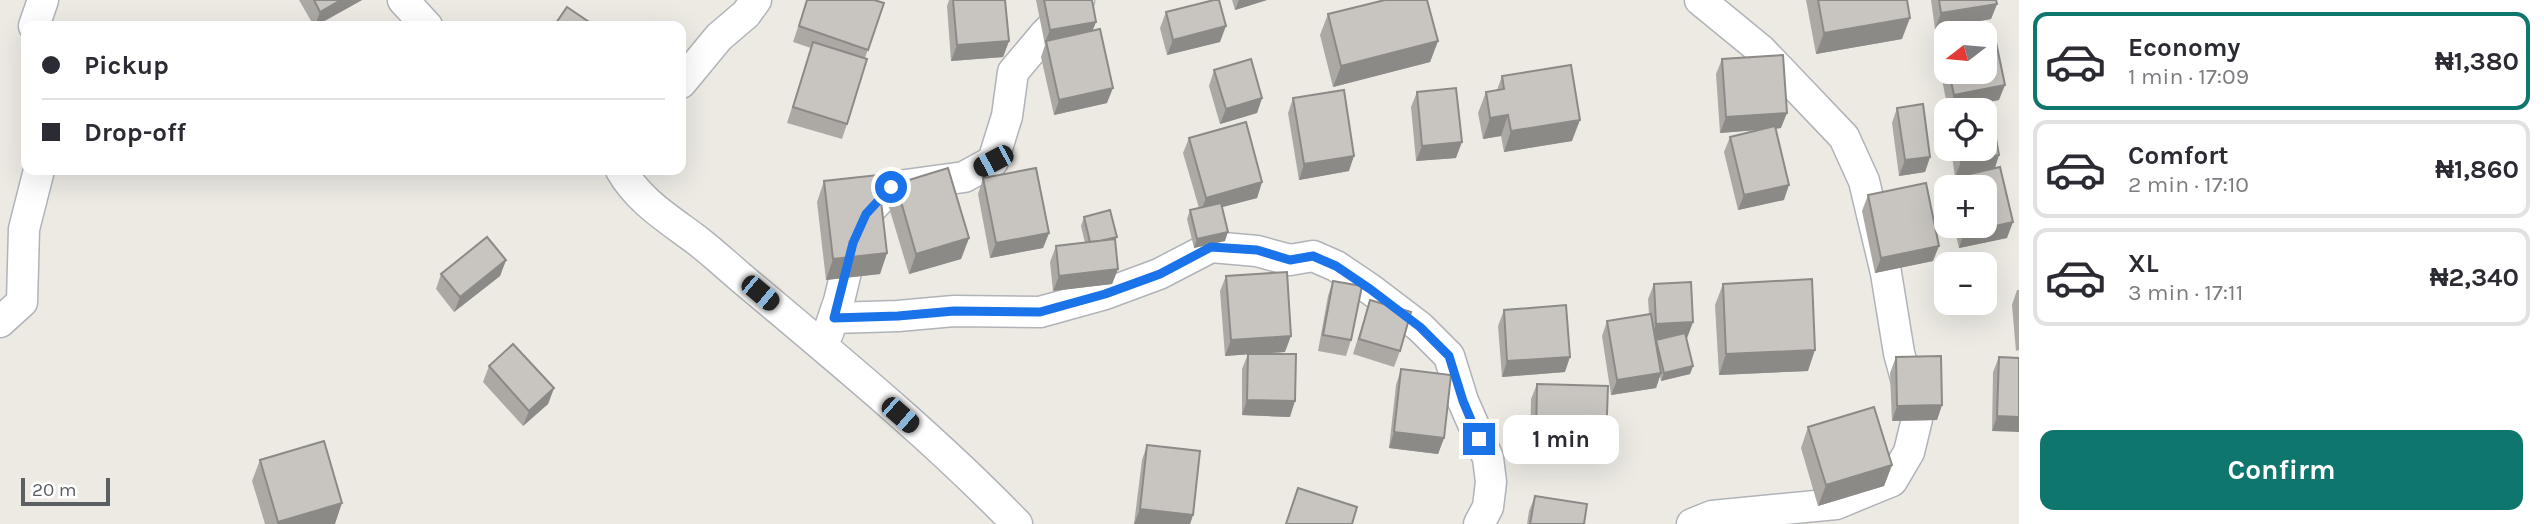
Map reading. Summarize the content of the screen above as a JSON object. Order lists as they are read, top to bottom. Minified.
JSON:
{"scale_bar":"20 m","north":"left","page":{"list":[{"name":"Economy","note":"1 min · 17:09","value":"₦1,380"},{"name":"Comfort","note":"2 min · 17:10","value":"₦1,860"},{"name":"XL","note":"3 min · 17:11","value":"₦2,340"}],"map_buttons":["+","−"],"banner":["Pickup","Drop-off"],"bubble":"1 min","buttons":"Confirm","scale":"20 m"}}
